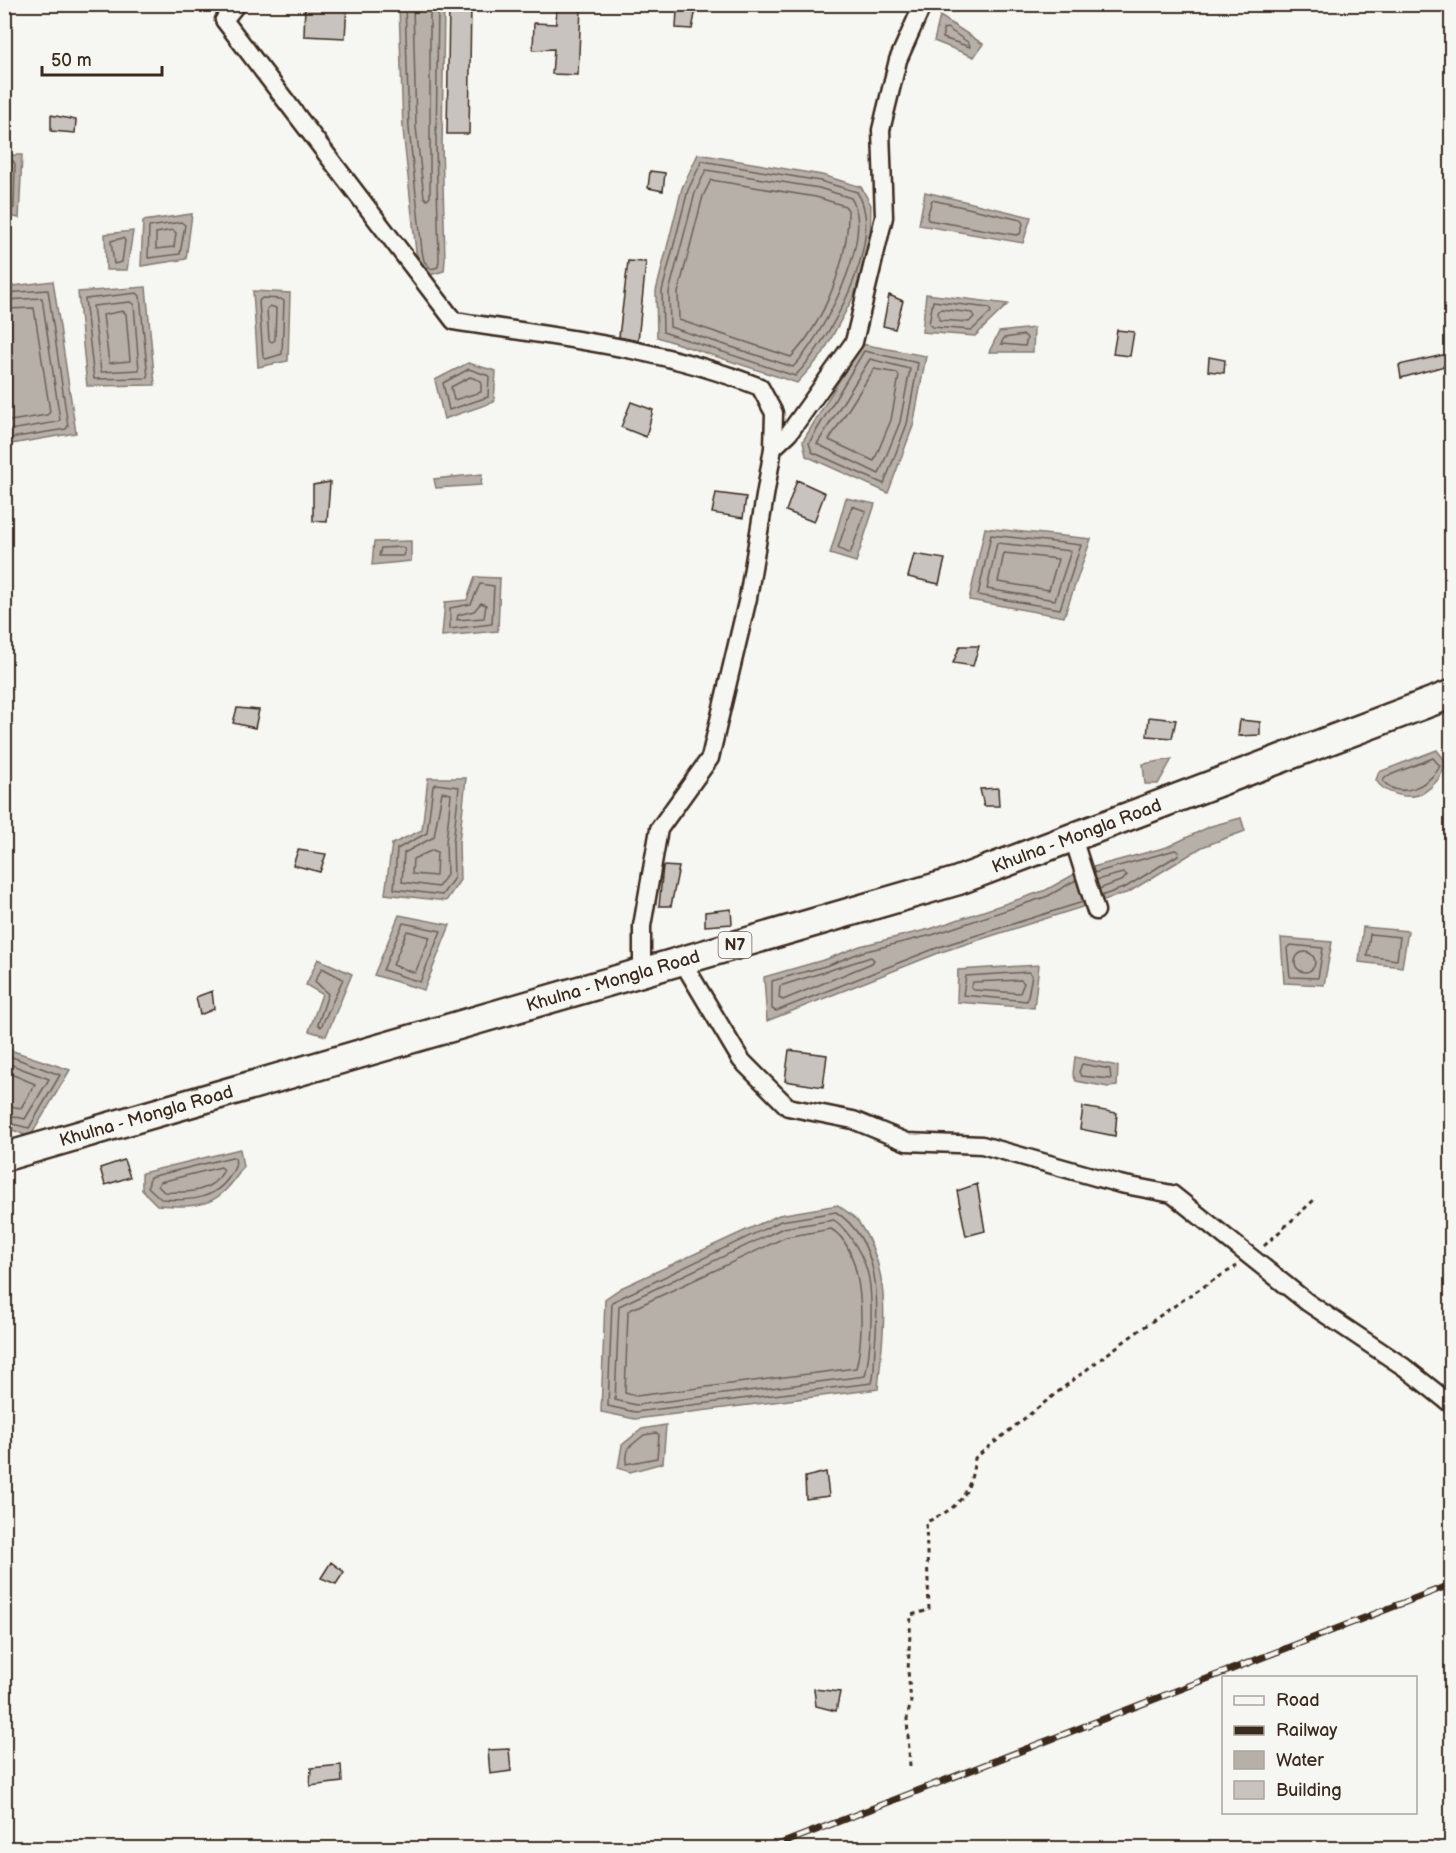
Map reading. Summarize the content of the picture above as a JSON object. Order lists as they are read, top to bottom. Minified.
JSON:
{"streets":{"highway":["Khulna - Mongla Road","N7"]},"legend":["Road","Railway","Water","Building"],"scale_bar":"50 m"}
